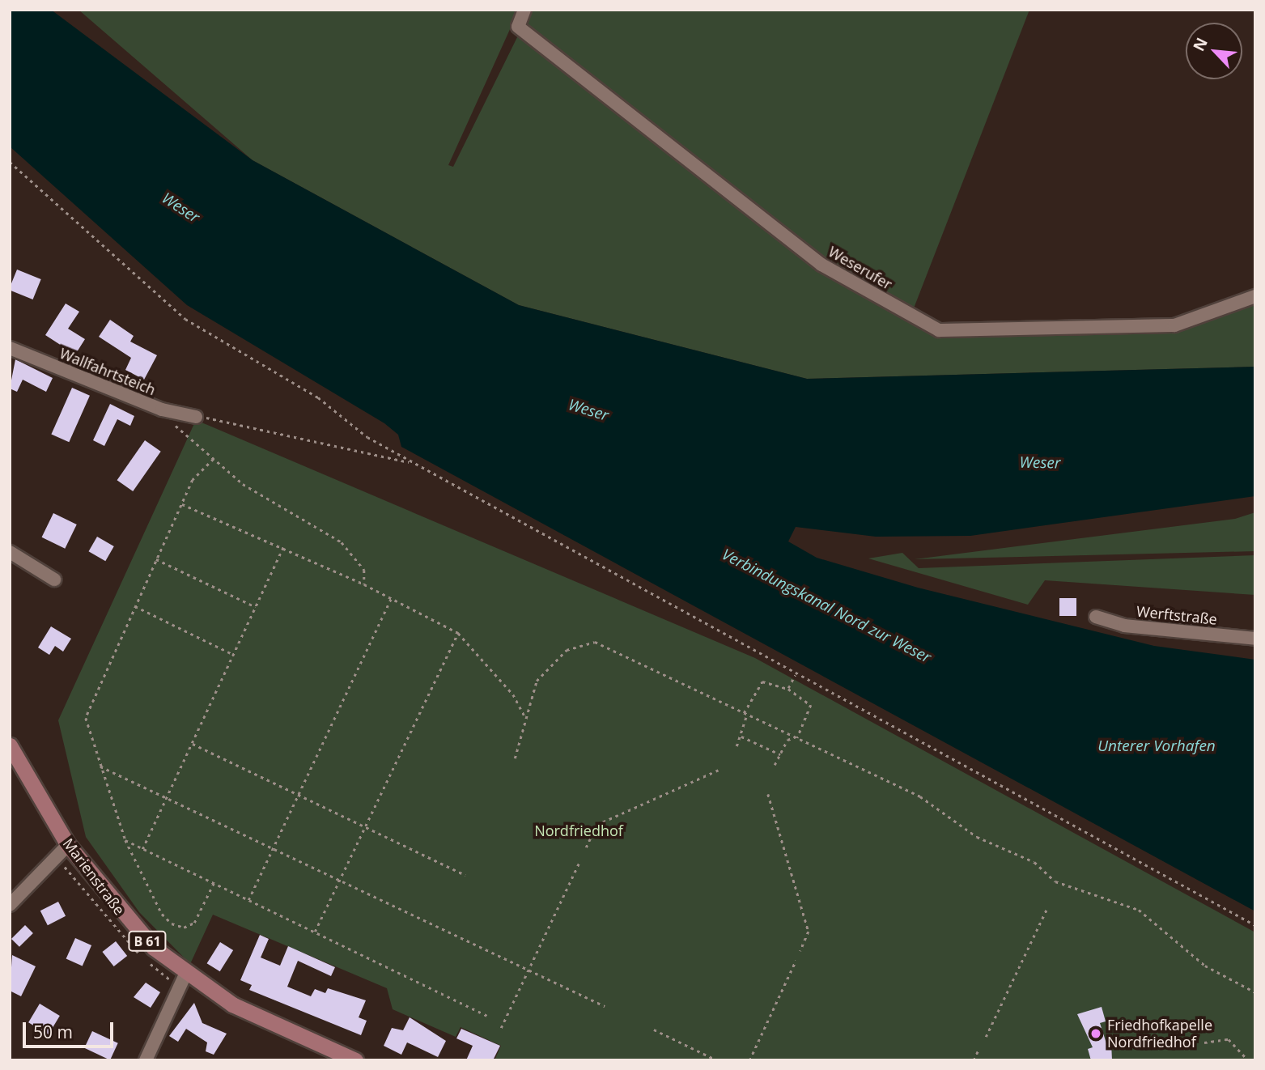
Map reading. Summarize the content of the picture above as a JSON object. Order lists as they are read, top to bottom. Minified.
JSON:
{"streets":{"main road":["Marienstraße","B 61"],"street":["Weserufer","Wallfahrtsteich","Werftstraße"]},"water":["Weser","Verbindungskanal Nord zur Weser","Unterer Vorhafen"],"parks":["Nordfriedhof"],"places":["Friedhofkapelle Nordfriedhof"],"scale_bar":"50 m","north":"top left"}
